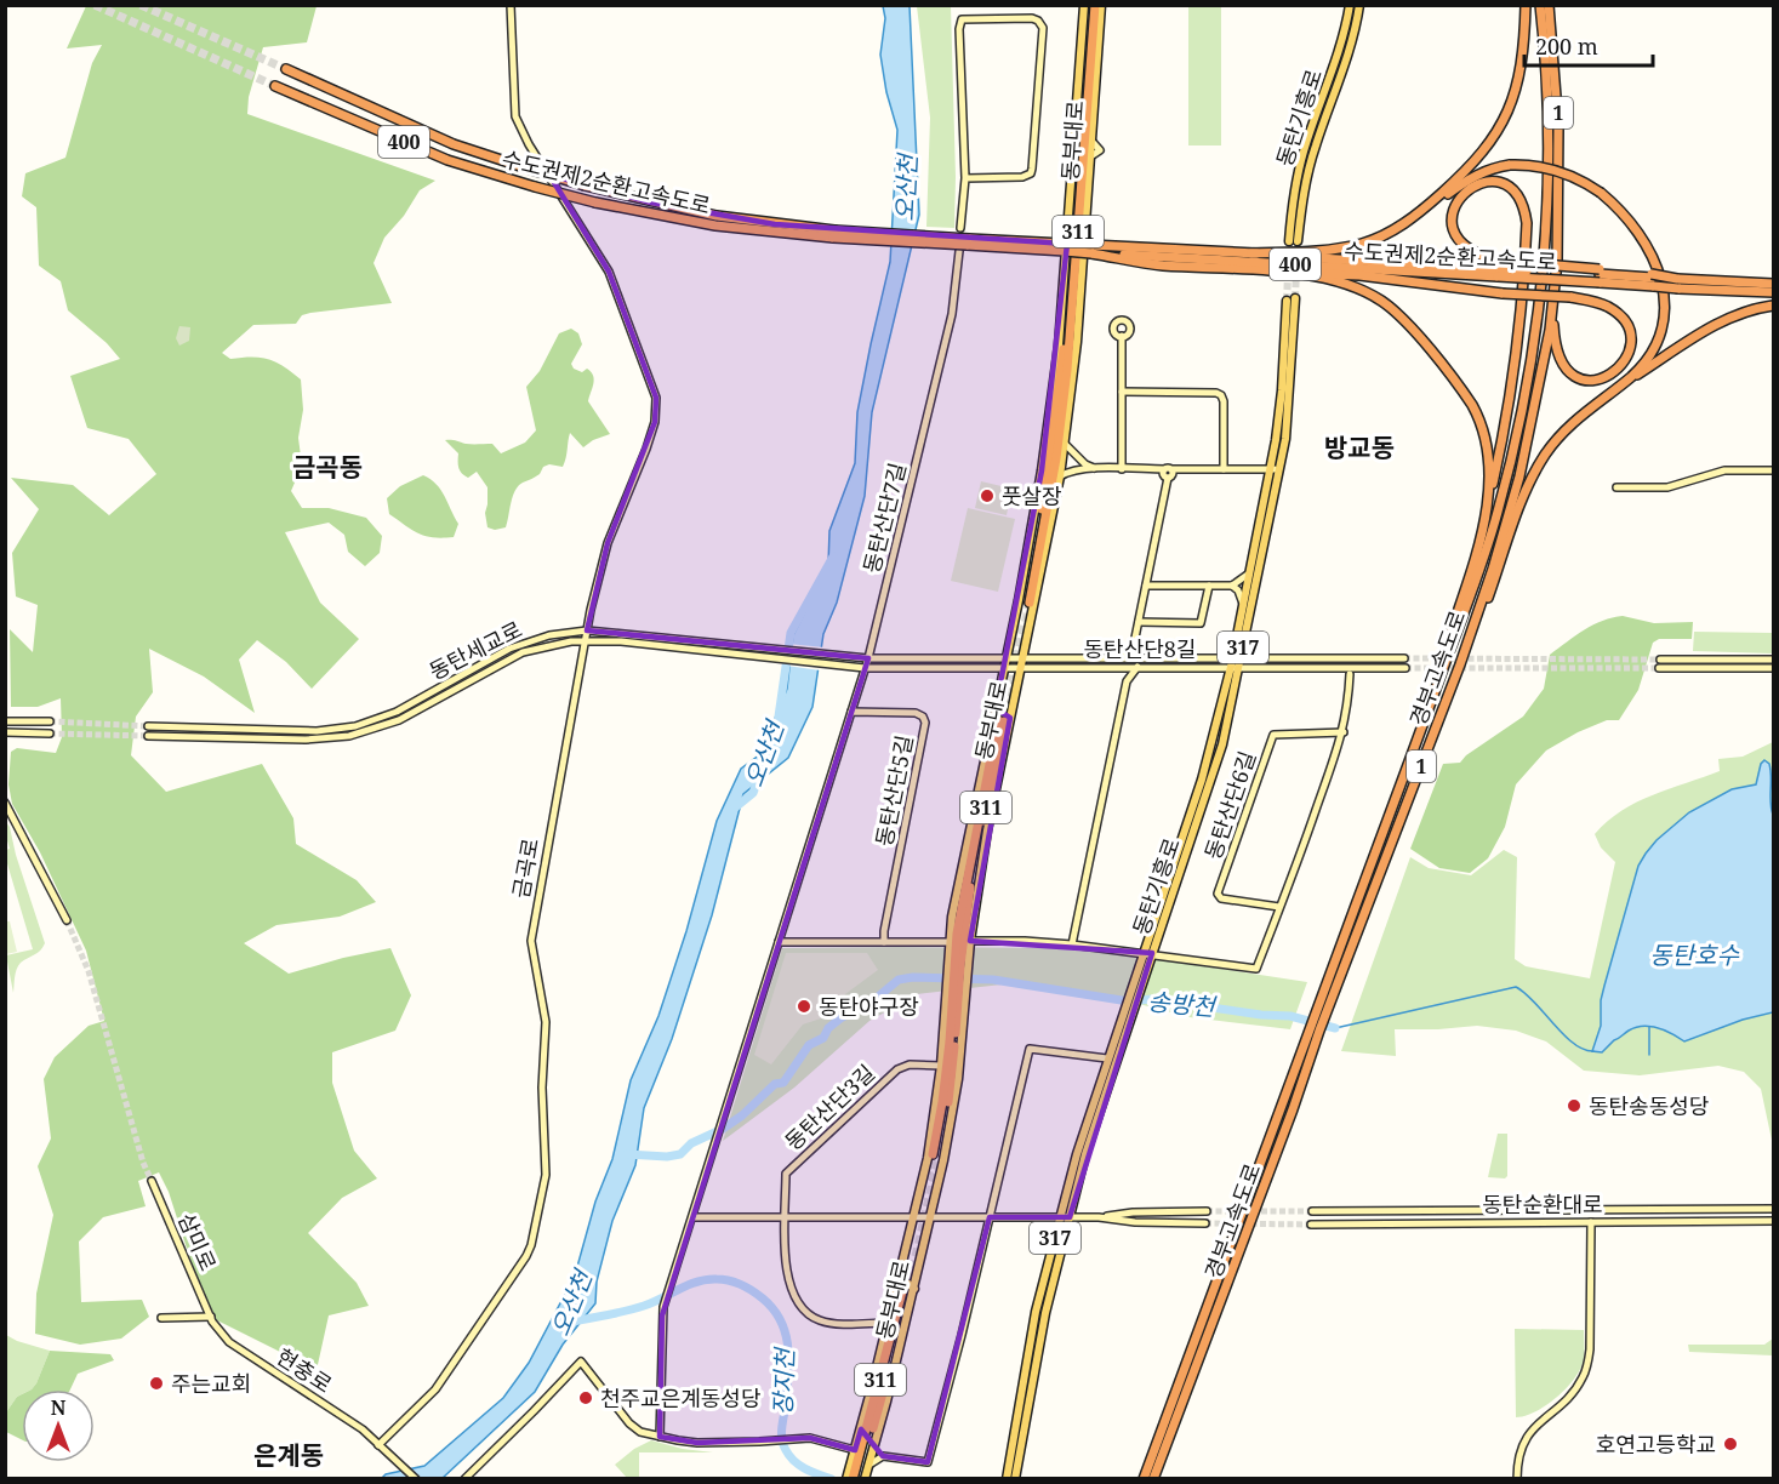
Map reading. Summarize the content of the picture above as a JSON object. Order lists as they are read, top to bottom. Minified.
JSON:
{"streets":{"highway":["1","동부대로","400","수도권제2순환고속도로","311","경부고속도로"],"main road":["동탄기흥로","317"],"street":["동탄산단7길","동탄산단8길","동탄세교로","동탄산단5길","동탄산단6길","금곡로","동탄산단3길","동탄순환대로","삼미로","현충로"]},"crossings":[["동탄기흥로","동탄산단8길"],["동부대로","동탄산단8길"],["동부대로","동탄산단3길"],["수도권제2순환고속도로","동탄산단7길"],["동탄산단7길","동탄세교로"],["동탄세교로","금곡로"],["금곡로","현충로"],["삼미로","현충로"]],"districts":["방교동","금곡동","은계동"],"water":["오산천","동탄호수","송방천","장지천"],"places":["풋살장","동탄야구장","동탄송동성당","주는교회","천주교은계동성당","호연고등학교"],"scale_bar":"200 m","north":"top"}
